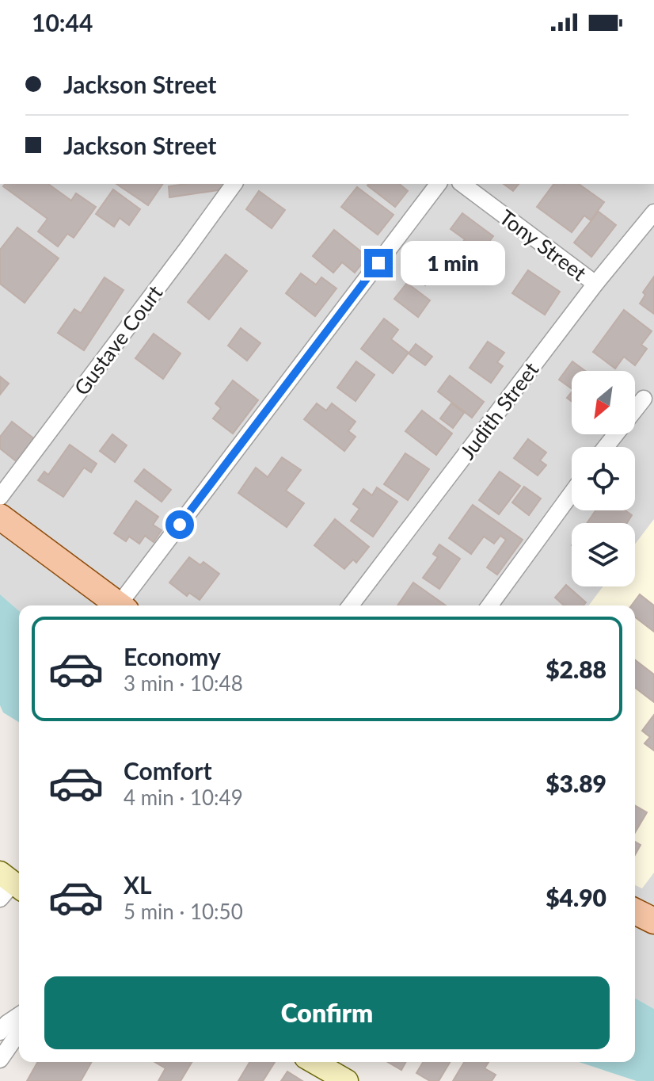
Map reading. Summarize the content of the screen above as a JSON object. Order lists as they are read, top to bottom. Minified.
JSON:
{"streets":{"street":["Tony Street","Gustave Court","Judith Street"]},"crossings":[["Tony Street","Judith Street"]],"north":"bottom left","page":{"status":"10:44","banner":["Jackson Street","Jackson Street"],"bubble":"1 min","list":[{"name":"Economy","note":"3 min · 10:48","value":"$2.88"},{"name":"Comfort","note":"4 min · 10:49","value":"$3.89"},{"name":"XL","note":"5 min · 10:50","value":"$4.90"}],"buttons":"Confirm"}}
